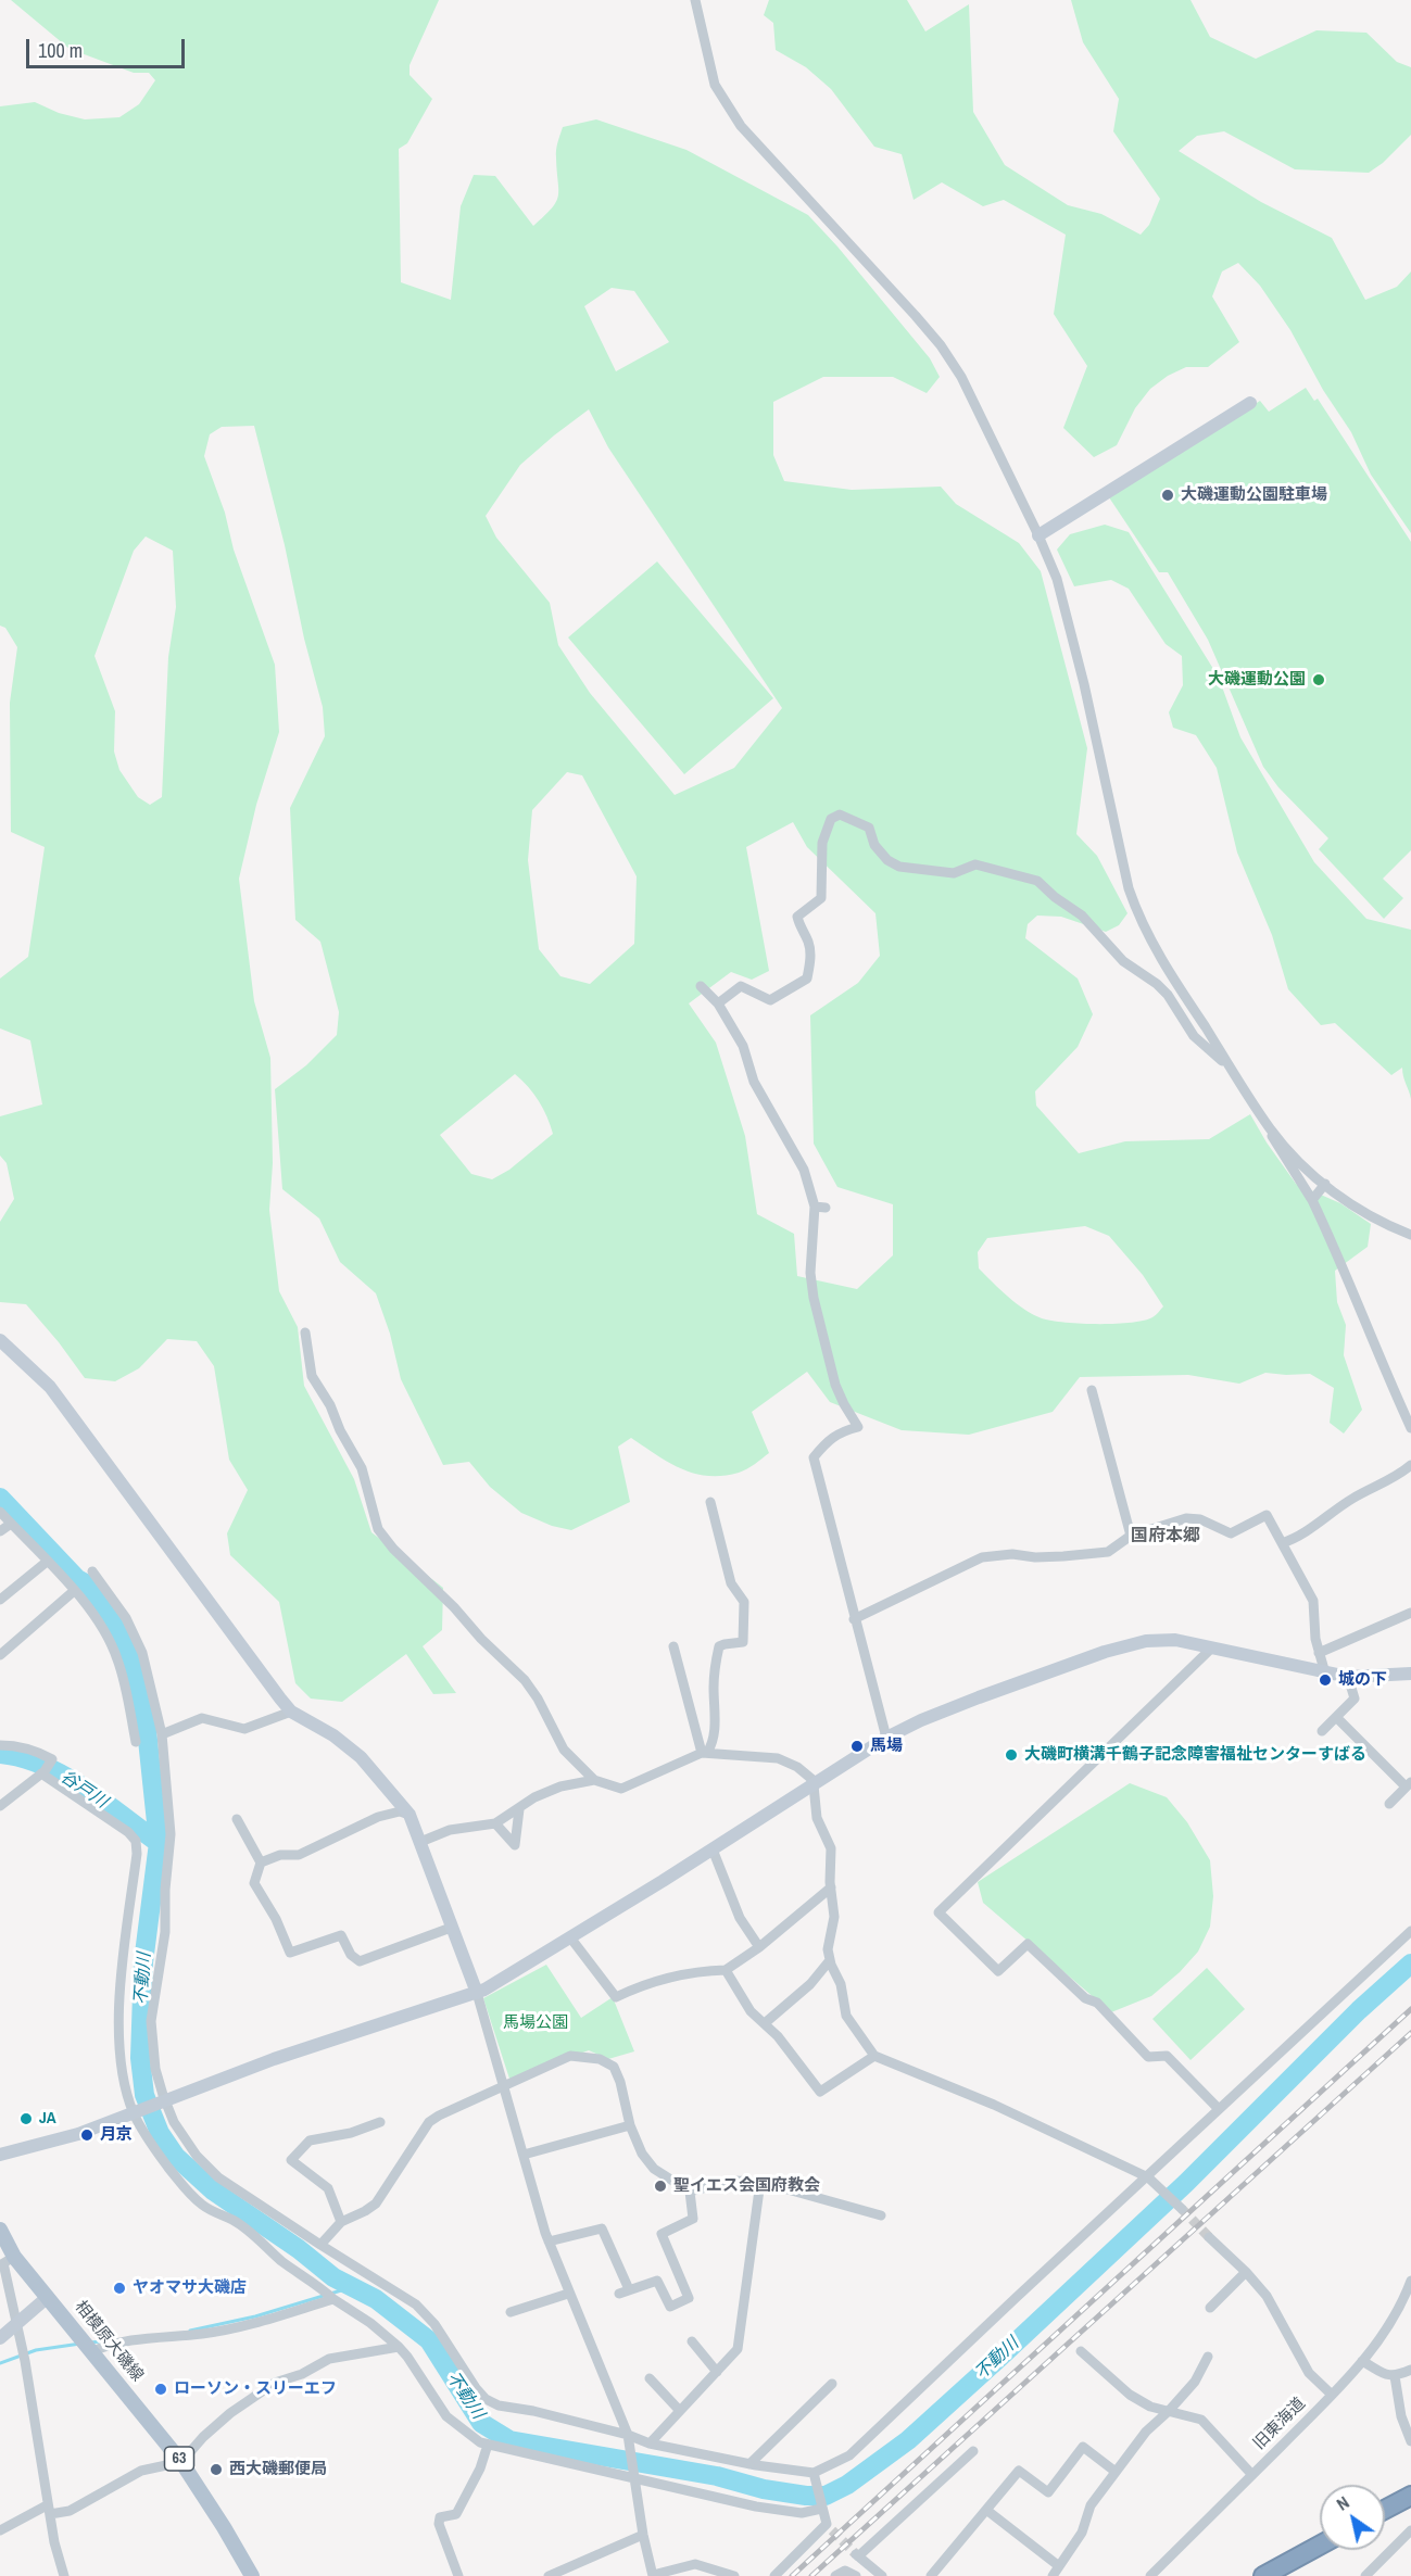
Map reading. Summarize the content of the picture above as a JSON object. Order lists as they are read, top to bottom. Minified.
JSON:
{"streets":{"main road":["相模原大磯線","63"],"street":["旧東海道"]},"districts":["国府本郷"],"water":["谷戸川","不動川"],"parks":["馬場公園"],"places":["大磯運動公園駐車場","大磯運動公園","城の下","馬場","大磯町横溝千鶴子記念障害福祉センターすばる","JA","月京","聖イエス会国府教会","ヤオマサ大磯店","ローソン・スリーエフ","西大磯郵便局"],"scale_bar":"100 m","north":"top left"}
